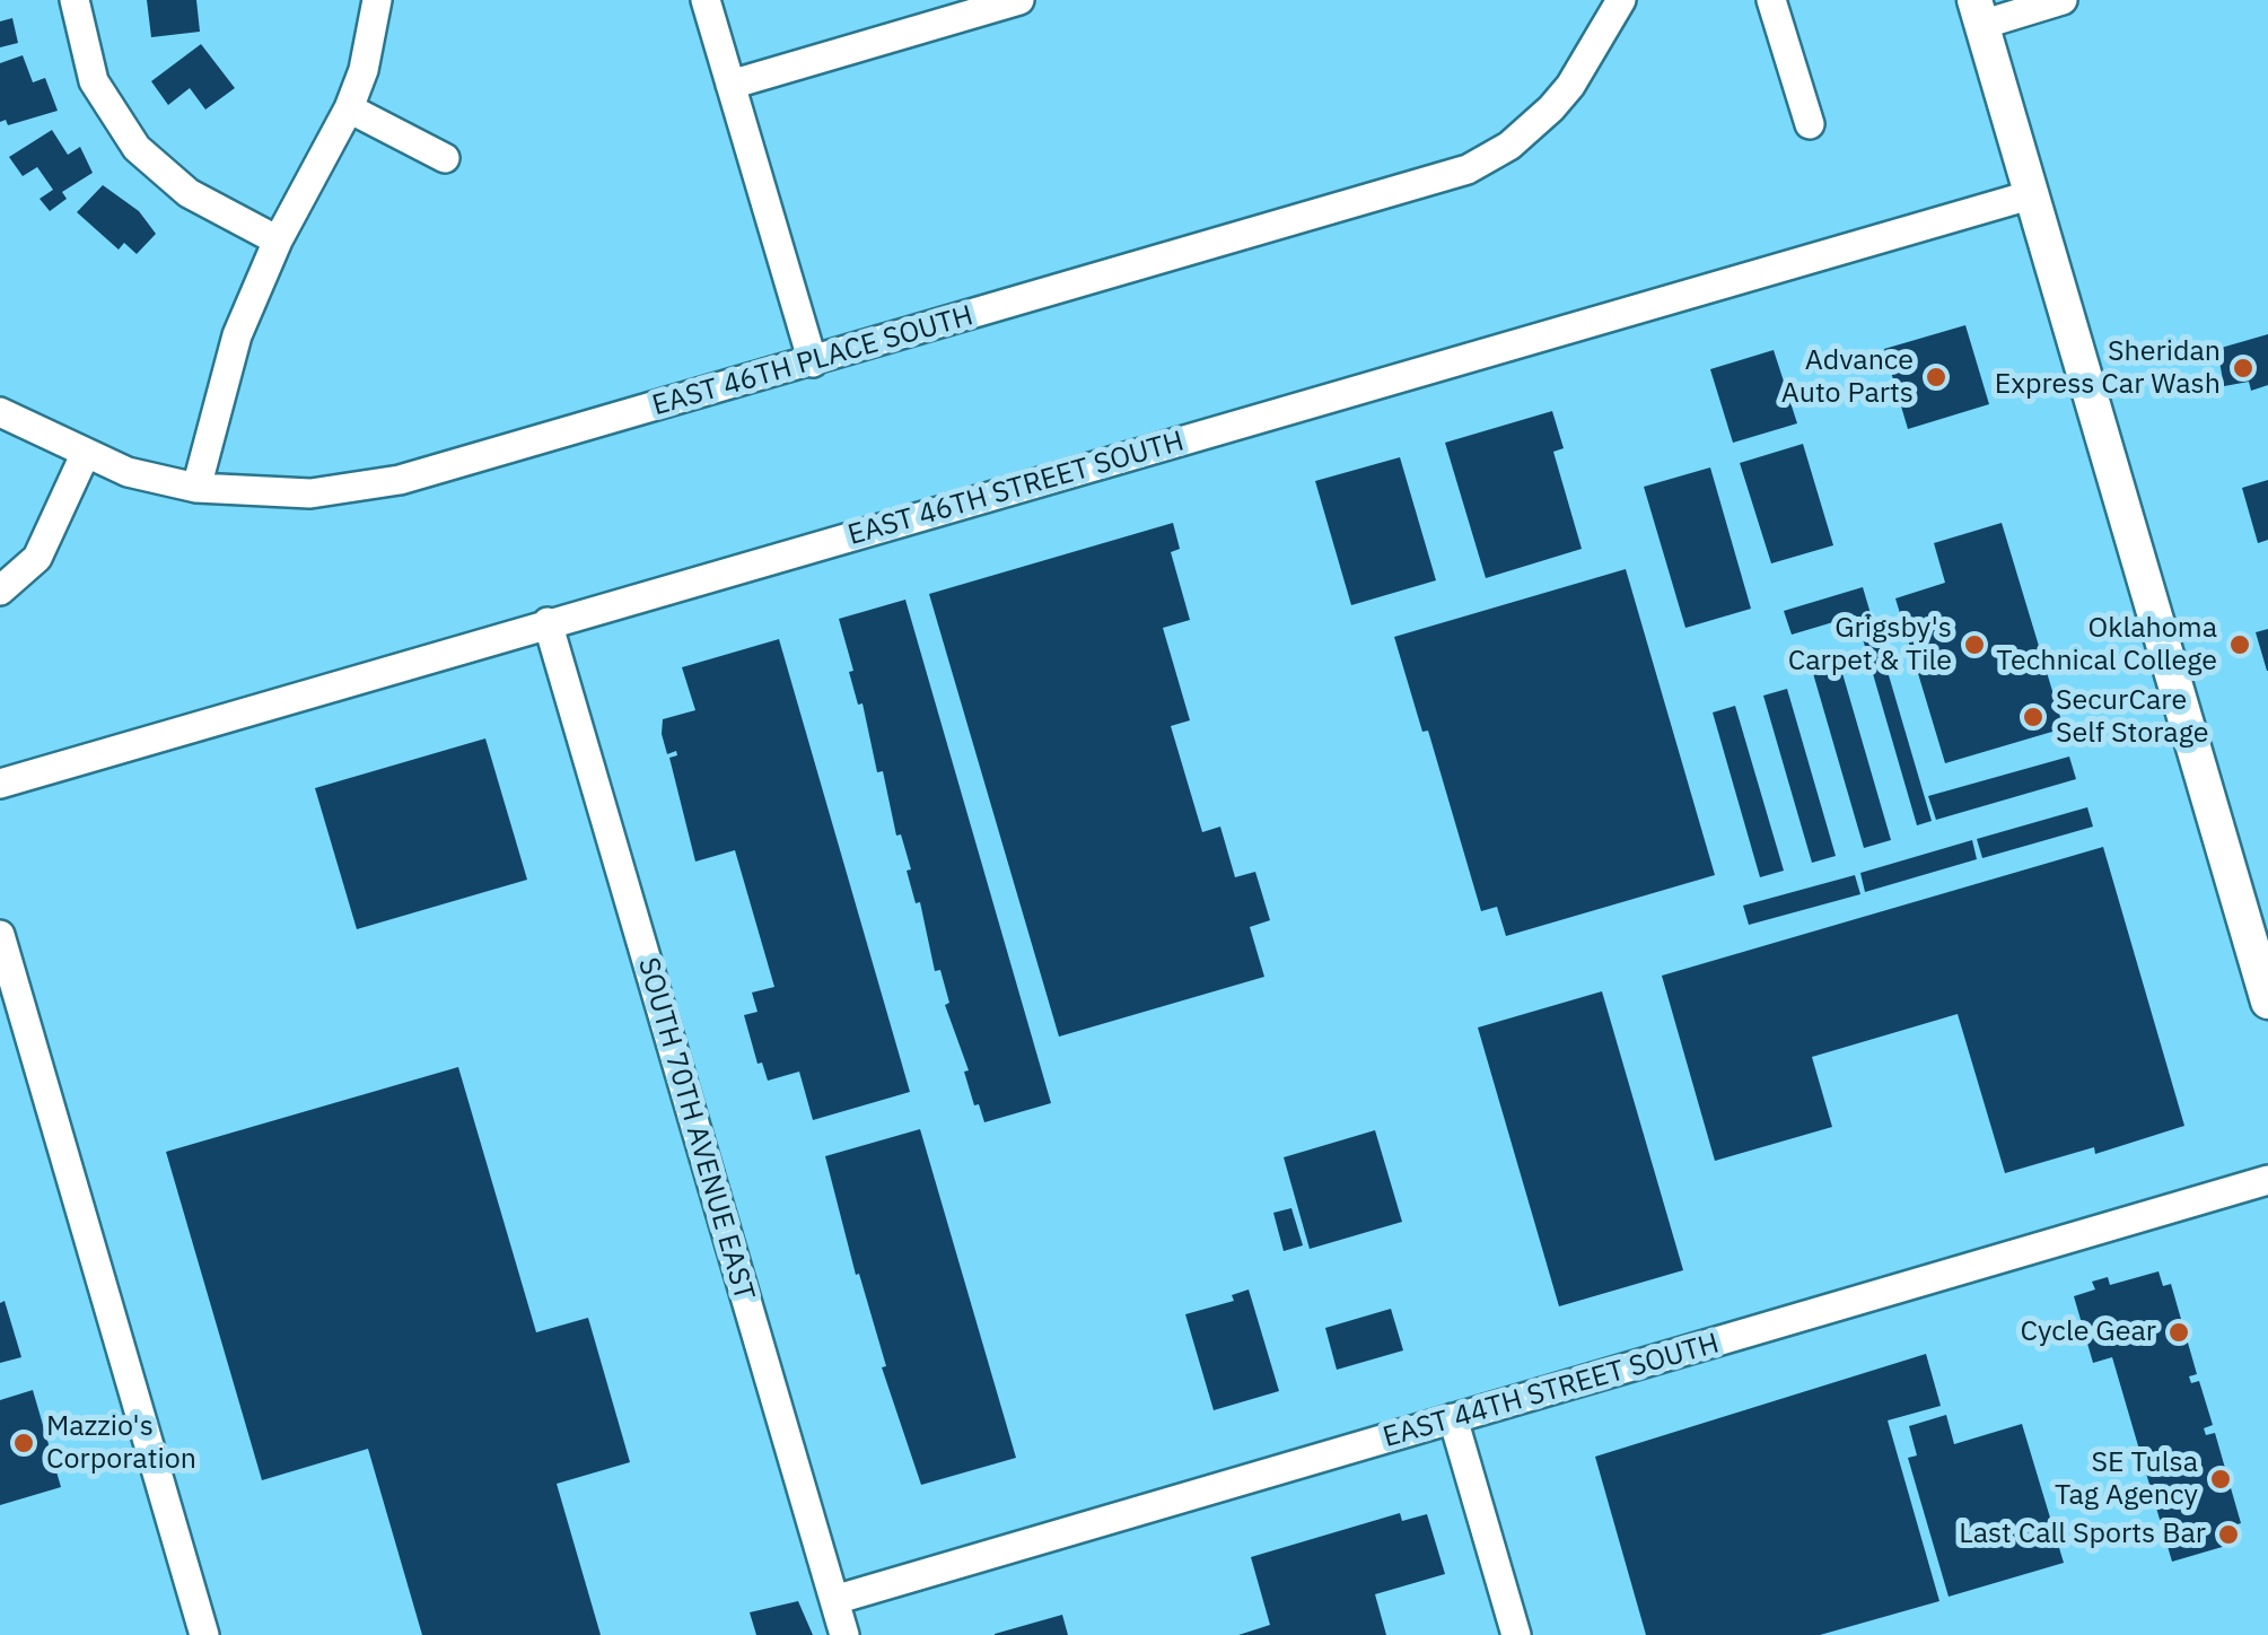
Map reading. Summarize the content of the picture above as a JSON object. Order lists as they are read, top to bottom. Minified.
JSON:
{"streets":{"street":["EAST 46TH PLACE SOUTH","EAST 46TH STREET SOUTH","SOUTH 70TH AVENUE EAST","EAST 44TH STREET SOUTH"]},"crossings":[["EAST 46TH STREET SOUTH","SOUTH 70TH AVENUE EAST"],["SOUTH 70TH AVENUE EAST","EAST 44TH STREET SOUTH"]],"places":["Sheridan Express Car Wash","Advance Auto Parts","Grigsby's Carpet & Tile","Oklahoma Technical College","SecurCare Self Storage","Cycle Gear","Mazzio's Corporation","SE Tulsa Tag Agency","Last Call Sports Bar"]}
